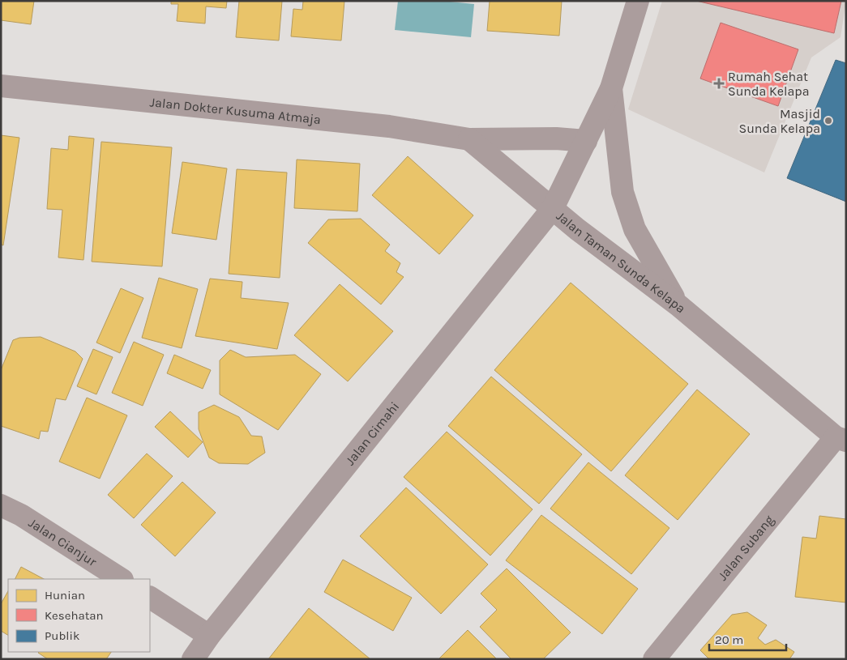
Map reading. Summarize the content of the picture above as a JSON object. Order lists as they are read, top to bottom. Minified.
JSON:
{"streets":{"street":["Jalan Dokter Kusuma Atmaja","Jalan Taman Sunda Kelapa","Jalan Cimahi","Jalan Cianjur","Jalan Subang"]},"crossings":[["Jalan Dokter Kusuma Atmaja","Jalan Taman Sunda Kelapa"],["Jalan Taman Sunda Kelapa","Jalan Cimahi"],["Jalan Taman Sunda Kelapa","Jalan Subang"]],"places":{"health":["Rumah Sehat Sunda Kelapa"],"other":["Masjid Sunda Kelapa"]},"legend":["Hunian","Kesehatan","Publik"],"scale_bar":"20 m"}
